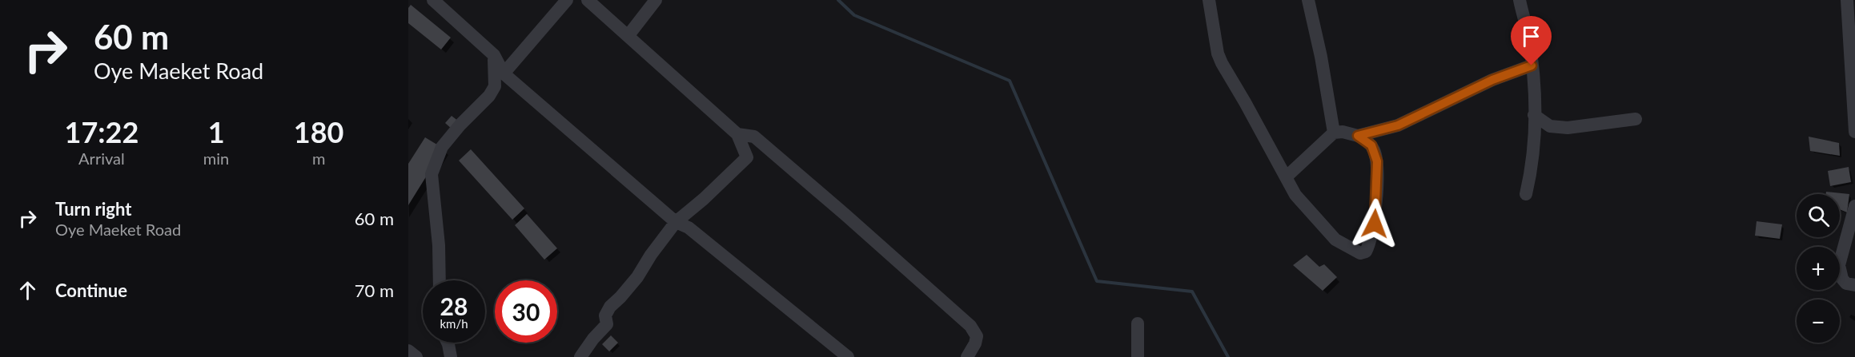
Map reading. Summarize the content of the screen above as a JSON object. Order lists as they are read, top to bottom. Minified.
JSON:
{"page":{"turn":["60 m","Oye Maeket Road"],"eta":["17:22","Arrival","1","min","180","m"],"list":[{"name":"Turn right","note":"Oye Maeket Road","value":"60 m"},{"name":"Continue","value":"70 m"}],"map_buttons":["+","−"],"speed":"28 km/h","limit":"30"}}
